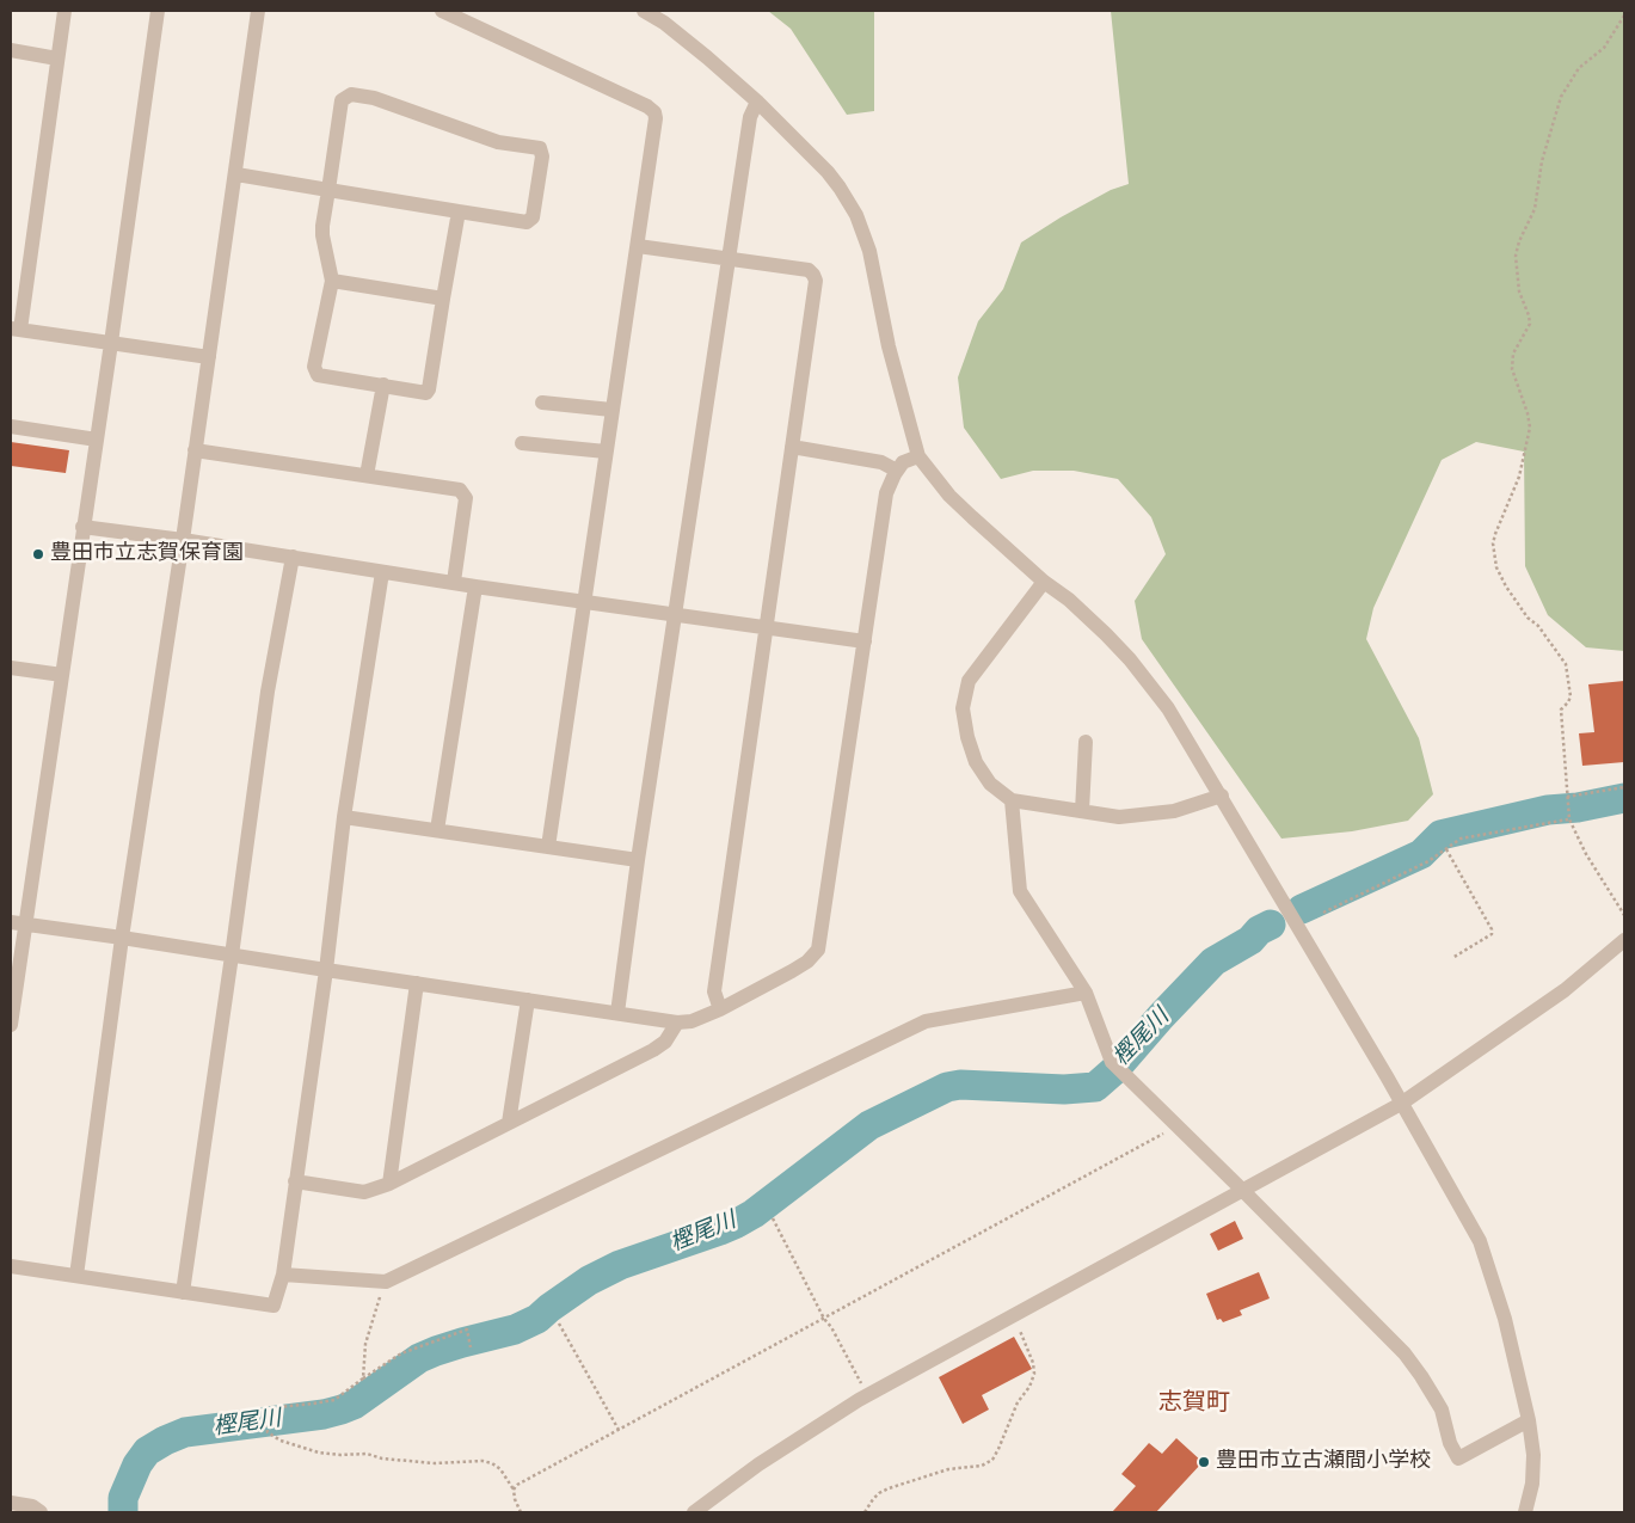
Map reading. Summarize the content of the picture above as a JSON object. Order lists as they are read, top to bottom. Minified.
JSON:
{"districts":["志賀町"],"water":["樫尾川"],"places":["豊田市立志賀保育園","豊田市立古瀬間小学校"]}
